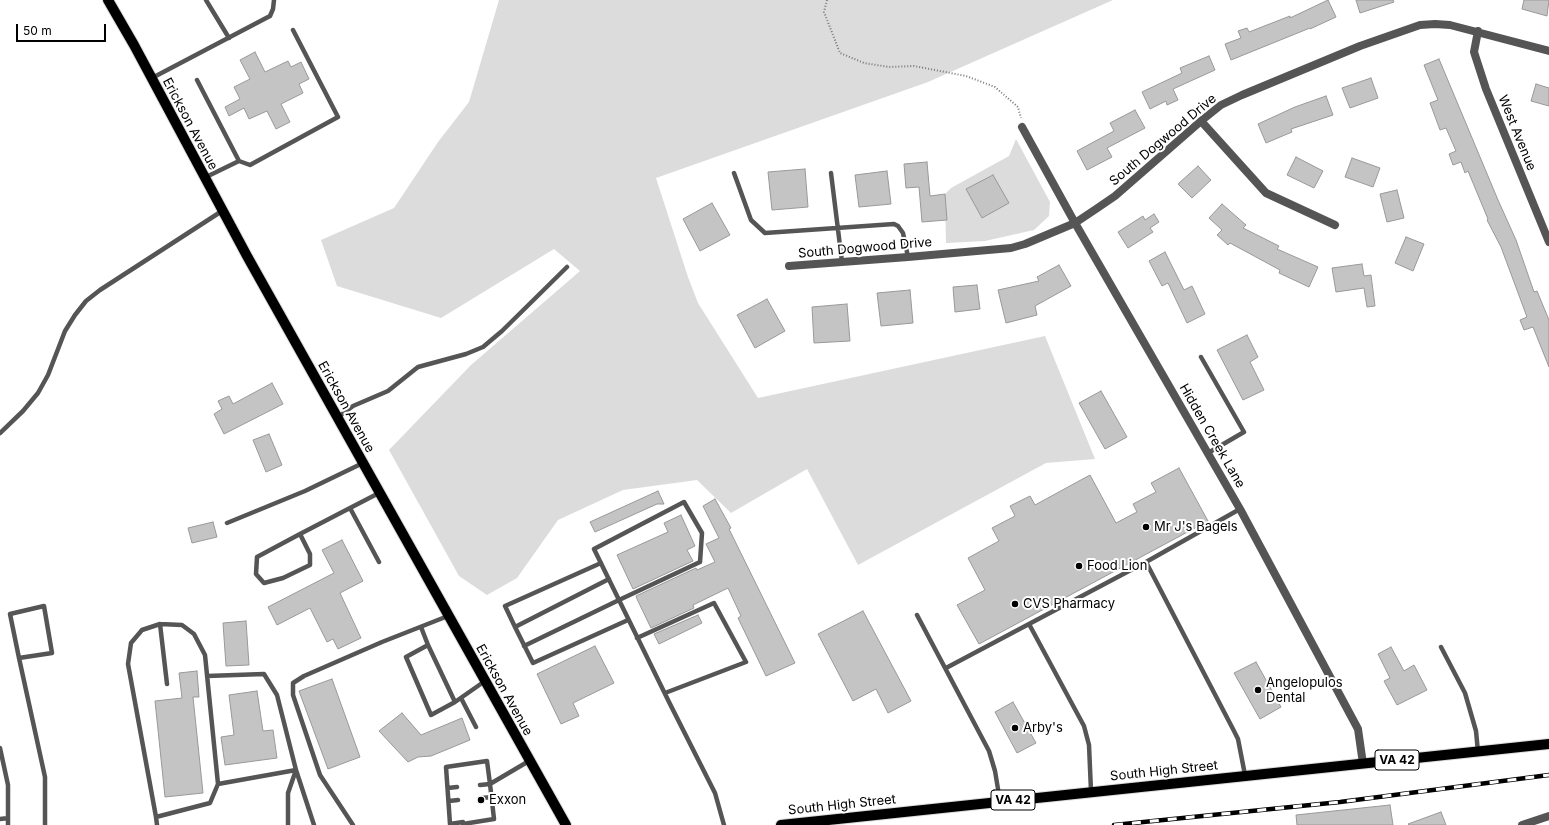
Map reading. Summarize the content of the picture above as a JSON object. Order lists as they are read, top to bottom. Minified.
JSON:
{"streets":{"main road":["Erickson Avenue","VA 42","South High Street"],"street":["West Avenue","South Dogwood Drive","Hidden Creek Lane"]},"crossings":[["West Avenue","South Dogwood Drive"],["South Dogwood Drive","Hidden Creek Lane"],["Hidden Creek Lane","South High Street"]],"places":["Mr J's Bagels","Food Lion","CVS Pharmacy","Angelopulos Dental","Arby's","Exxon"],"scale_bar":"50 m"}
